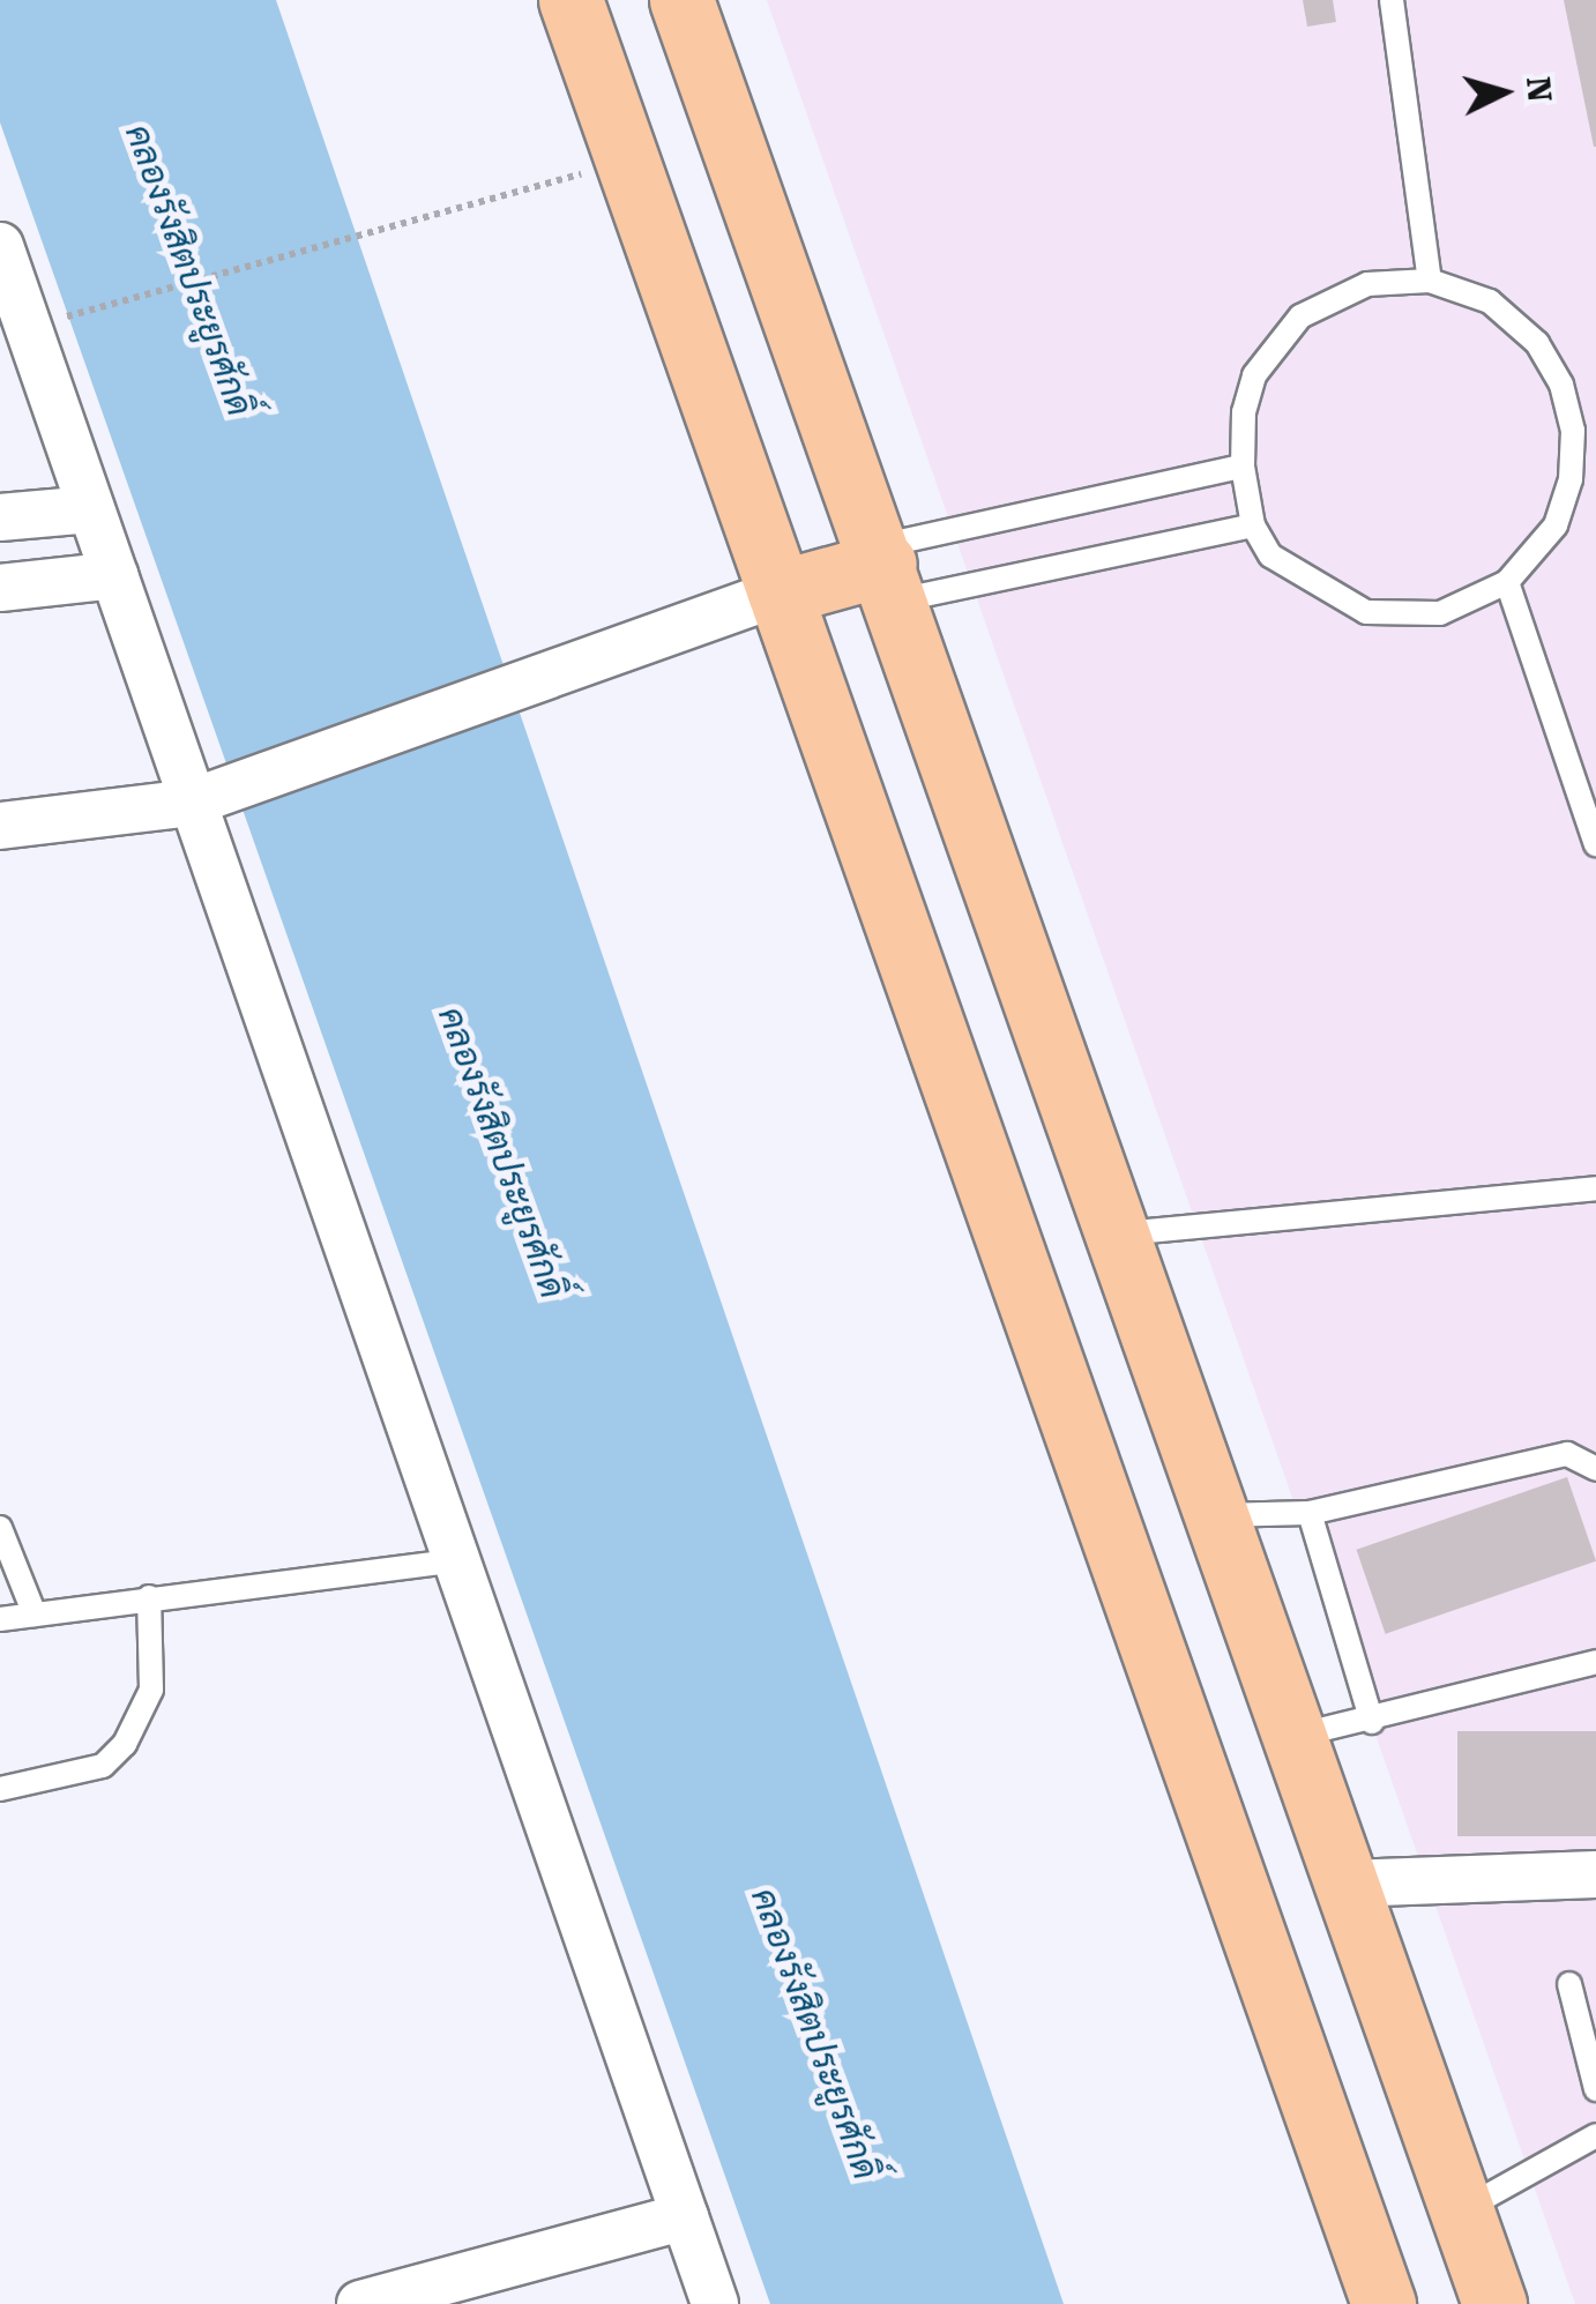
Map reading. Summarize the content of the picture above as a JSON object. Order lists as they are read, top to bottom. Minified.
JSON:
{"water":["คลองรังสิตประยูรศักดิ์"],"north":"right"}
